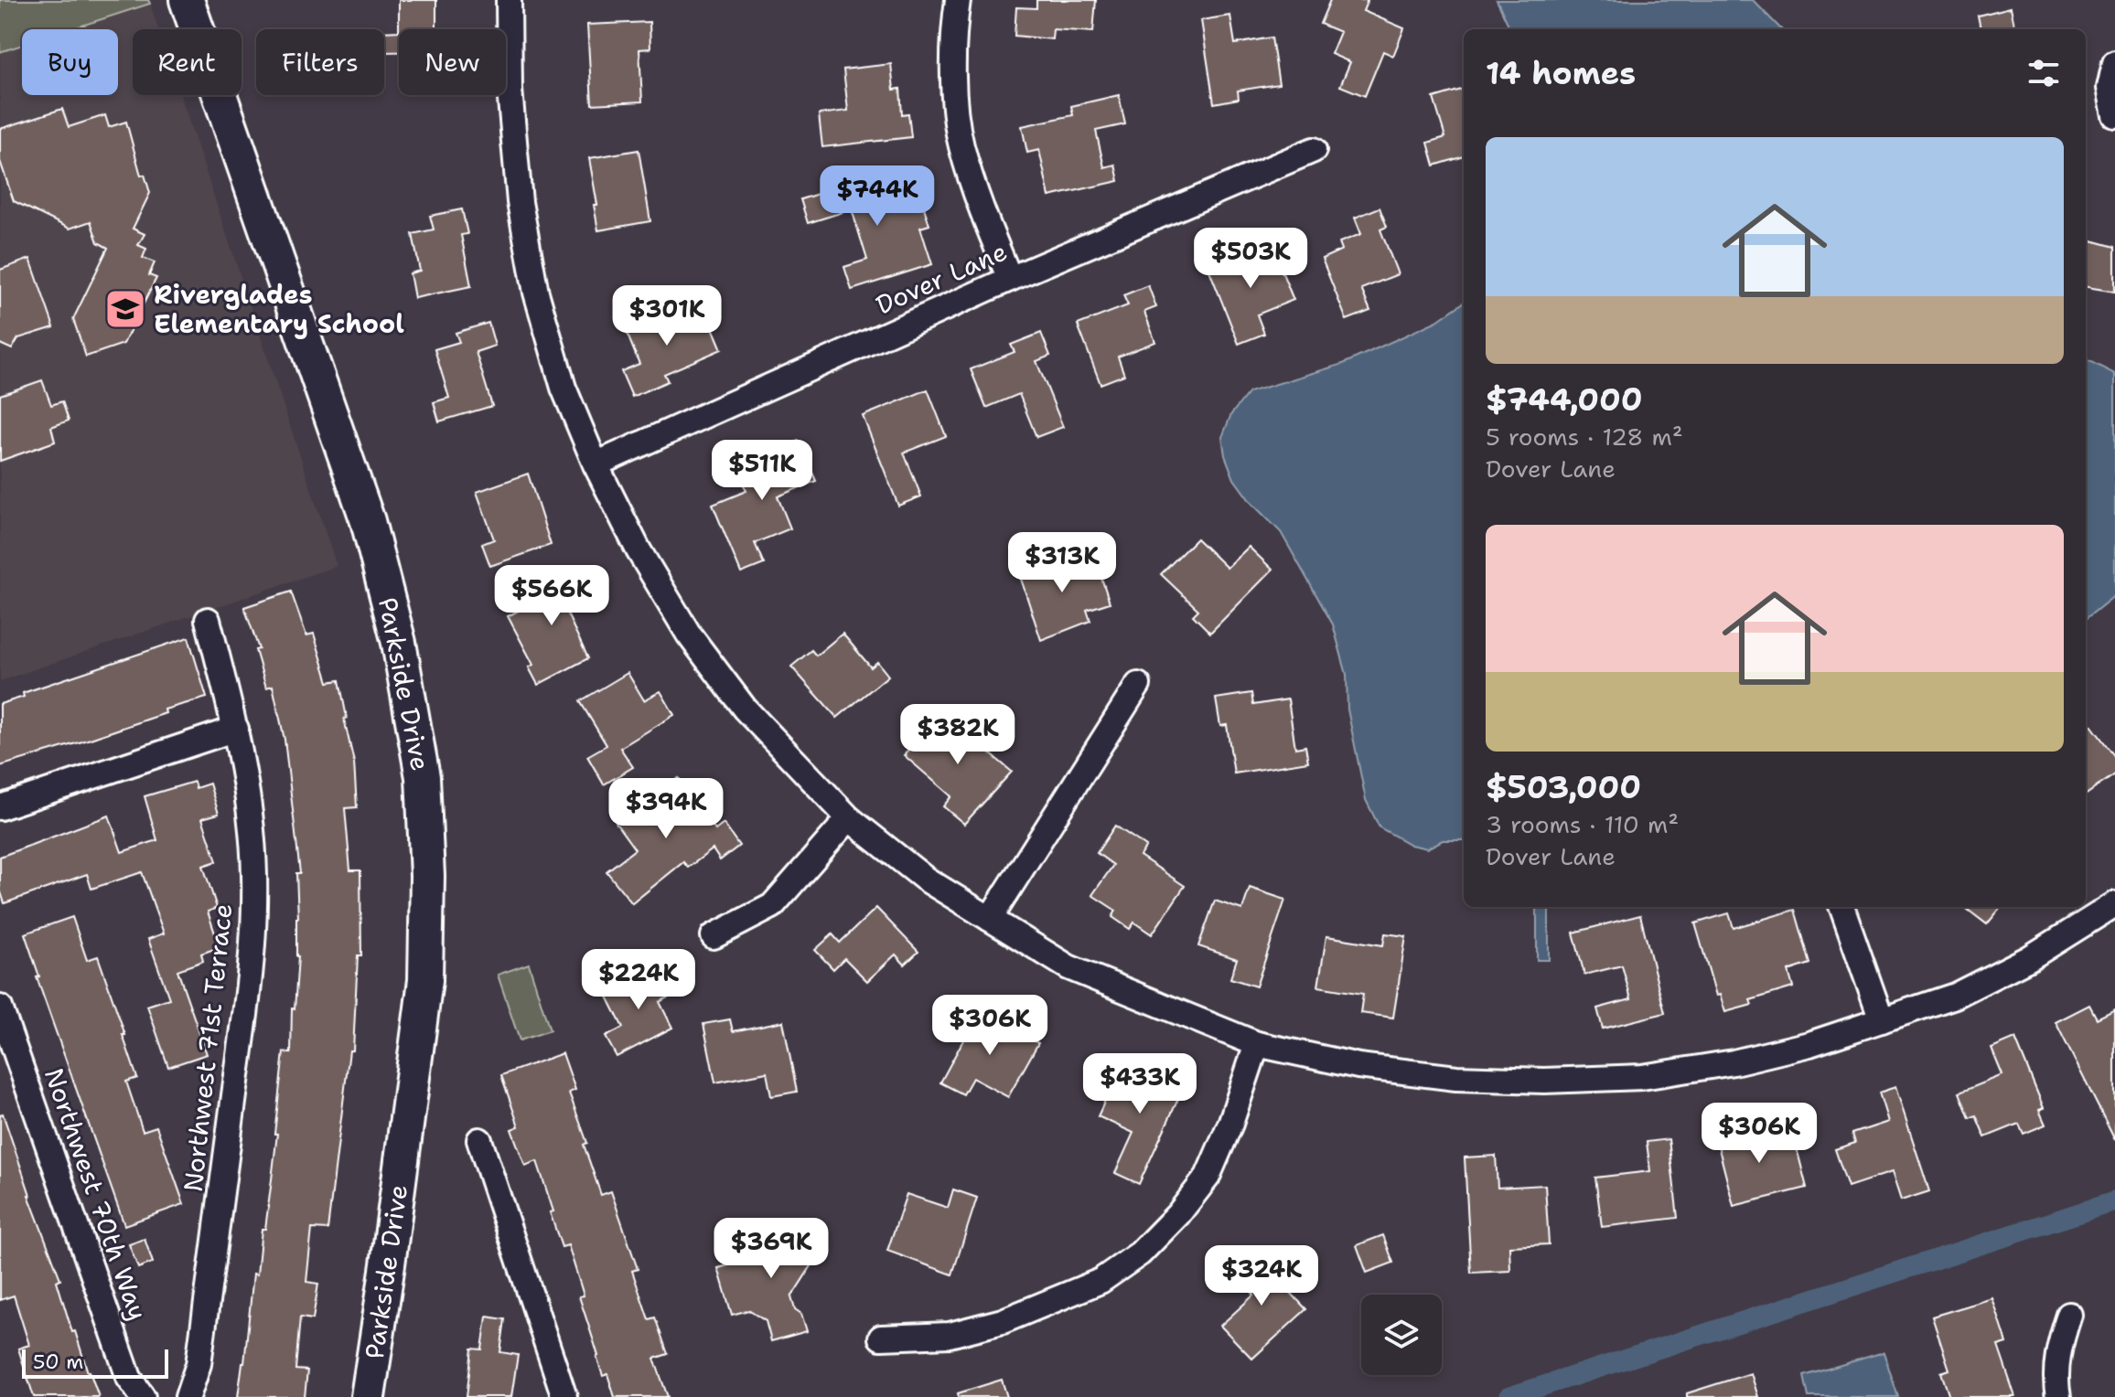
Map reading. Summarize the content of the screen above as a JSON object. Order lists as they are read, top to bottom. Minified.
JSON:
{"streets":{"street":["Dover Lane","Parkside Drive","Northwest 71st Terrace","Northwest 70th Way"]},"places":{"school or university":["Riverglades Elementary School"]},"scale_bar":"50 m","page":{"chip":["Buy","Rent","Filters","New"],"heading":"14 homes","list":[{"name":"$744,000","note":"5 rooms · 128 m² · Dover Lane"},{"name":"$503,000","note":"3 rooms · 110 m² · Dover Lane"}],"price":["$744K","$503K","$301K","$511K","$313K","$566K","$382K","$394K","$224K","$306K","$433K","$306K","$369K","$324K"],"scale":"50 m"}}
